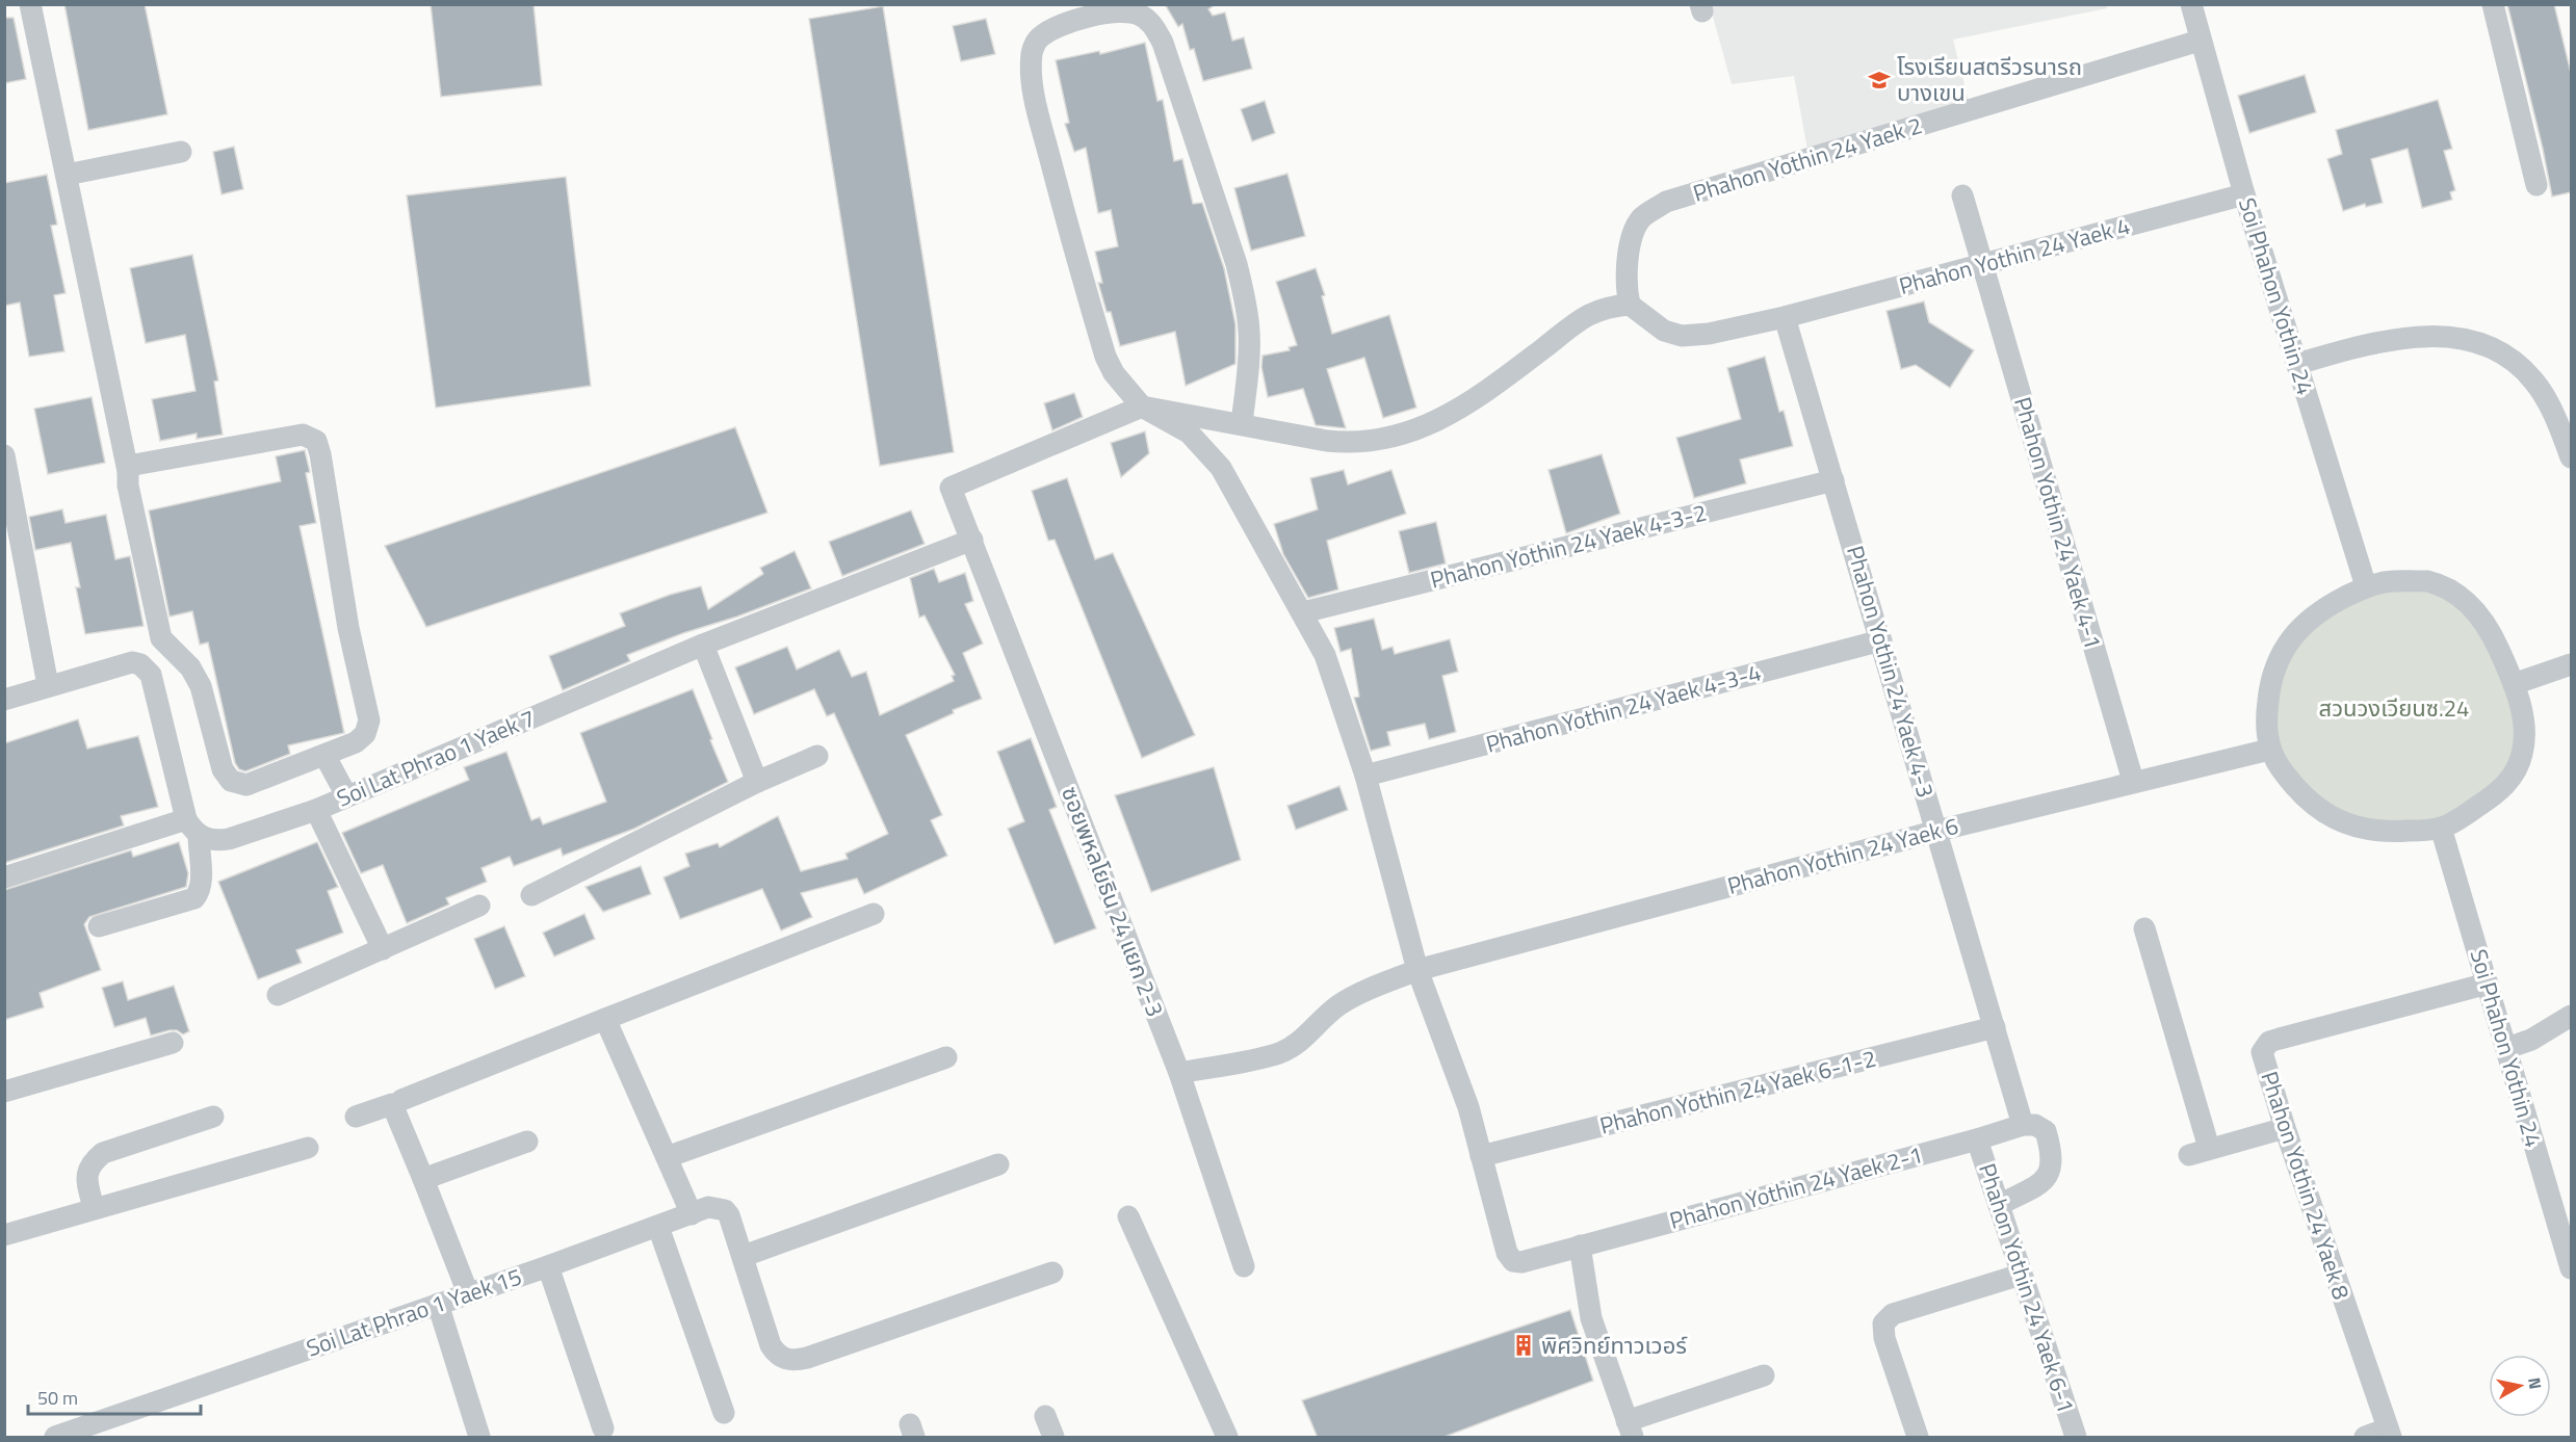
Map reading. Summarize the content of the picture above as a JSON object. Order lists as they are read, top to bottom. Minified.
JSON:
{"streets":{"street":["Phahon Yothin 24 Yaek 2","Phahon Yothin 24 Yaek 4","Soi Phahon Yothin 24","Phahon Yothin 24 Yaek 4-1","Phahon Yothin 24 Yaek 4-3-2","Phahon Yothin 24 Yaek 4-3","Phahon Yothin 24 Yaek 4-3-4","Soi Lat Phrao 1 Yaek 7","Phahon Yothin 24 Yaek 6","ซอยพหลโยธิน 24 แยก 2-3","Phahon Yothin 24 Yaek 6-1-2","Phahon Yothin 24 Yaek 8","Phahon Yothin 24 Yaek 2-1","Phahon Yothin 24 Yaek 6-1","Soi Lat Phrao 1 Yaek 15"]},"crossings":[["Phahon Yothin 24 Yaek 2","Soi Phahon Yothin 24"],["Phahon Yothin 24 Yaek 4","Soi Phahon Yothin 24"],["Phahon Yothin 24 Yaek 4","Phahon Yothin 24 Yaek 4-1"],["Phahon Yothin 24 Yaek 4","Phahon Yothin 24 Yaek 4-3"],["Soi Phahon Yothin 24","Phahon Yothin 24 Yaek 8"],["Phahon Yothin 24 Yaek 4-1","Phahon Yothin 24 Yaek 6"],["Phahon Yothin 24 Yaek 4-3-2","Phahon Yothin 24 Yaek 4-3"],["Phahon Yothin 24 Yaek 4-3-2","Phahon Yothin 24 Yaek 2-1"],["Phahon Yothin 24 Yaek 4-3","Phahon Yothin 24 Yaek 4-3-4"],["Phahon Yothin 24 Yaek 4-3","Phahon Yothin 24 Yaek 6"],["Phahon Yothin 24 Yaek 4-3","Phahon Yothin 24 Yaek 6-1-2"],["Phahon Yothin 24 Yaek 4-3","Phahon Yothin 24 Yaek 2-1"],["Phahon Yothin 24 Yaek 4-3-4","Phahon Yothin 24 Yaek 2-1"],["Soi Lat Phrao 1 Yaek 7","ซอยพหลโยธิน 24 แยก 2-3"],["Phahon Yothin 24 Yaek 6","ซอยพหลโยธิน 24 แยก 2-3"],["Phahon Yothin 24 Yaek 6","Phahon Yothin 24 Yaek 2-1"],["ซอยพหลโยธิน 24 แยก 2-3","Phahon Yothin 24 Yaek 2-1"],["Phahon Yothin 24 Yaek 6-1-2","Phahon Yothin 24 Yaek 2-1"],["Phahon Yothin 24 Yaek 2-1","Phahon Yothin 24 Yaek 6-1"]],"parks":["สวนวงเวียนซ.24"],"places":{"school or university":["โรงเรียนสตรีวรนารถ บางเขน"],"building":["พิศวิทย์ทาวเวอร์"]},"scale_bar":"50 m","north":"right"}
